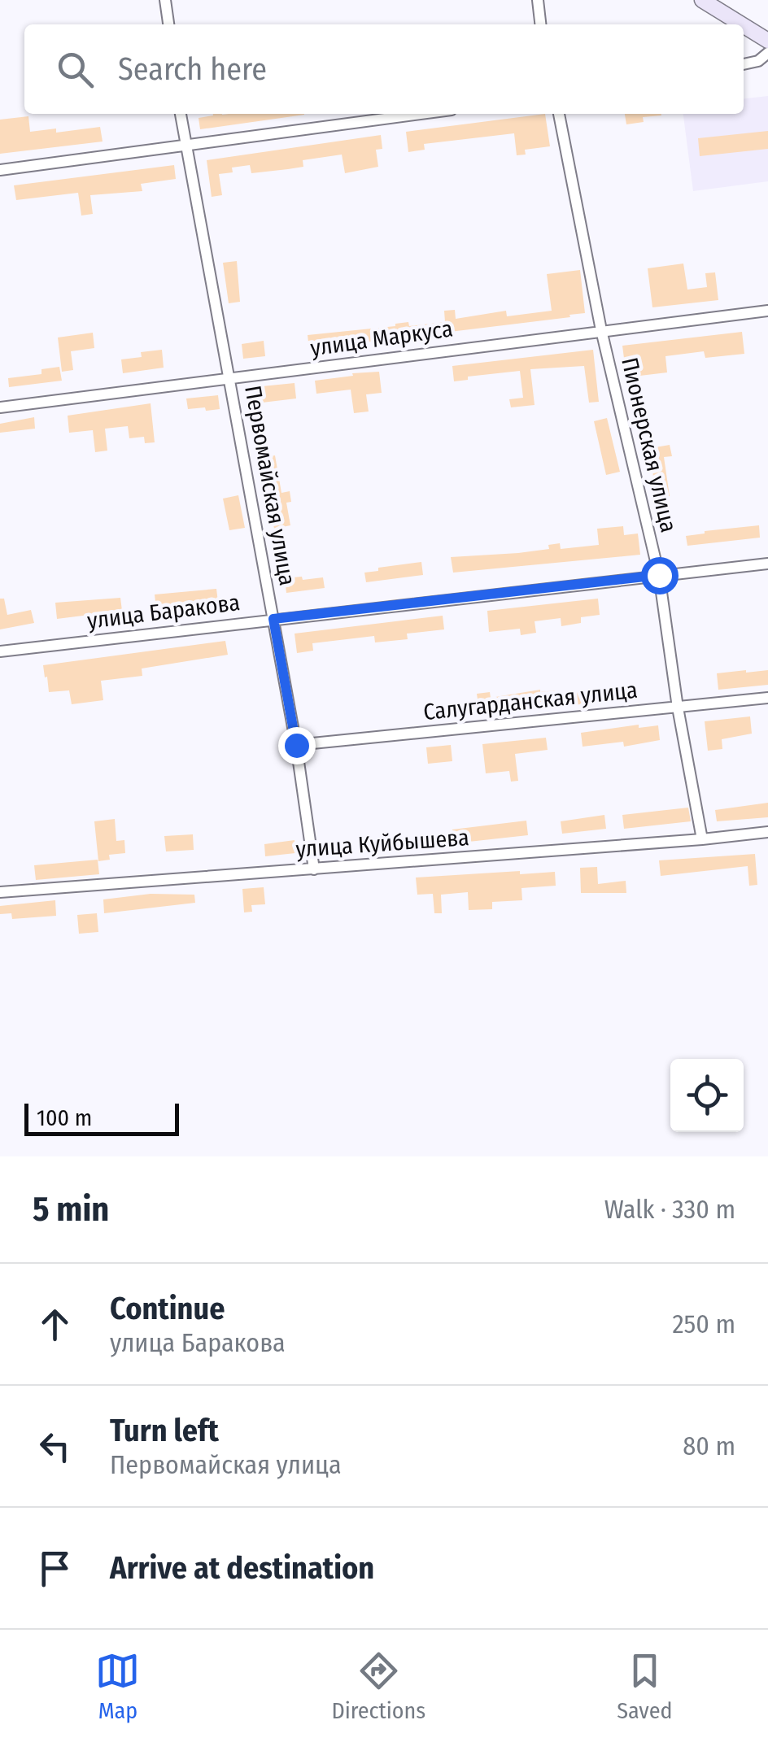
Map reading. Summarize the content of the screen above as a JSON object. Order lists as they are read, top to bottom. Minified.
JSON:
{"streets":{"street":["улица Маркуса","Пионерская улица","Первомайская улица","улица Баракова","Салугарданская улица","улица Куйбышева"]},"crossings":[["улица Маркуса","Пионерская улица"],["улица Маркуса","Первомайская улица"],["Пионерская улица","улица Баракова"],["Пионерская улица","Салугарданская улица"],["Пионерская улица","улица Куйбышева"],["Первомайская улица","улица Баракова"],["Первомайская улица","Салугарданская улица"],["Первомайская улица","улица Куйбышева"]],"scale_bar":"100 m","page":{"search":"Search here","scale":"100 m","heading":["5 min","Walk · 330 m"],"list":[["Continue","улица Баракова","250 m"],["Turn left","Первомайская улица","80 m"],"Arrive at destination"],"nav":["Map","Directions","Saved"]}}
